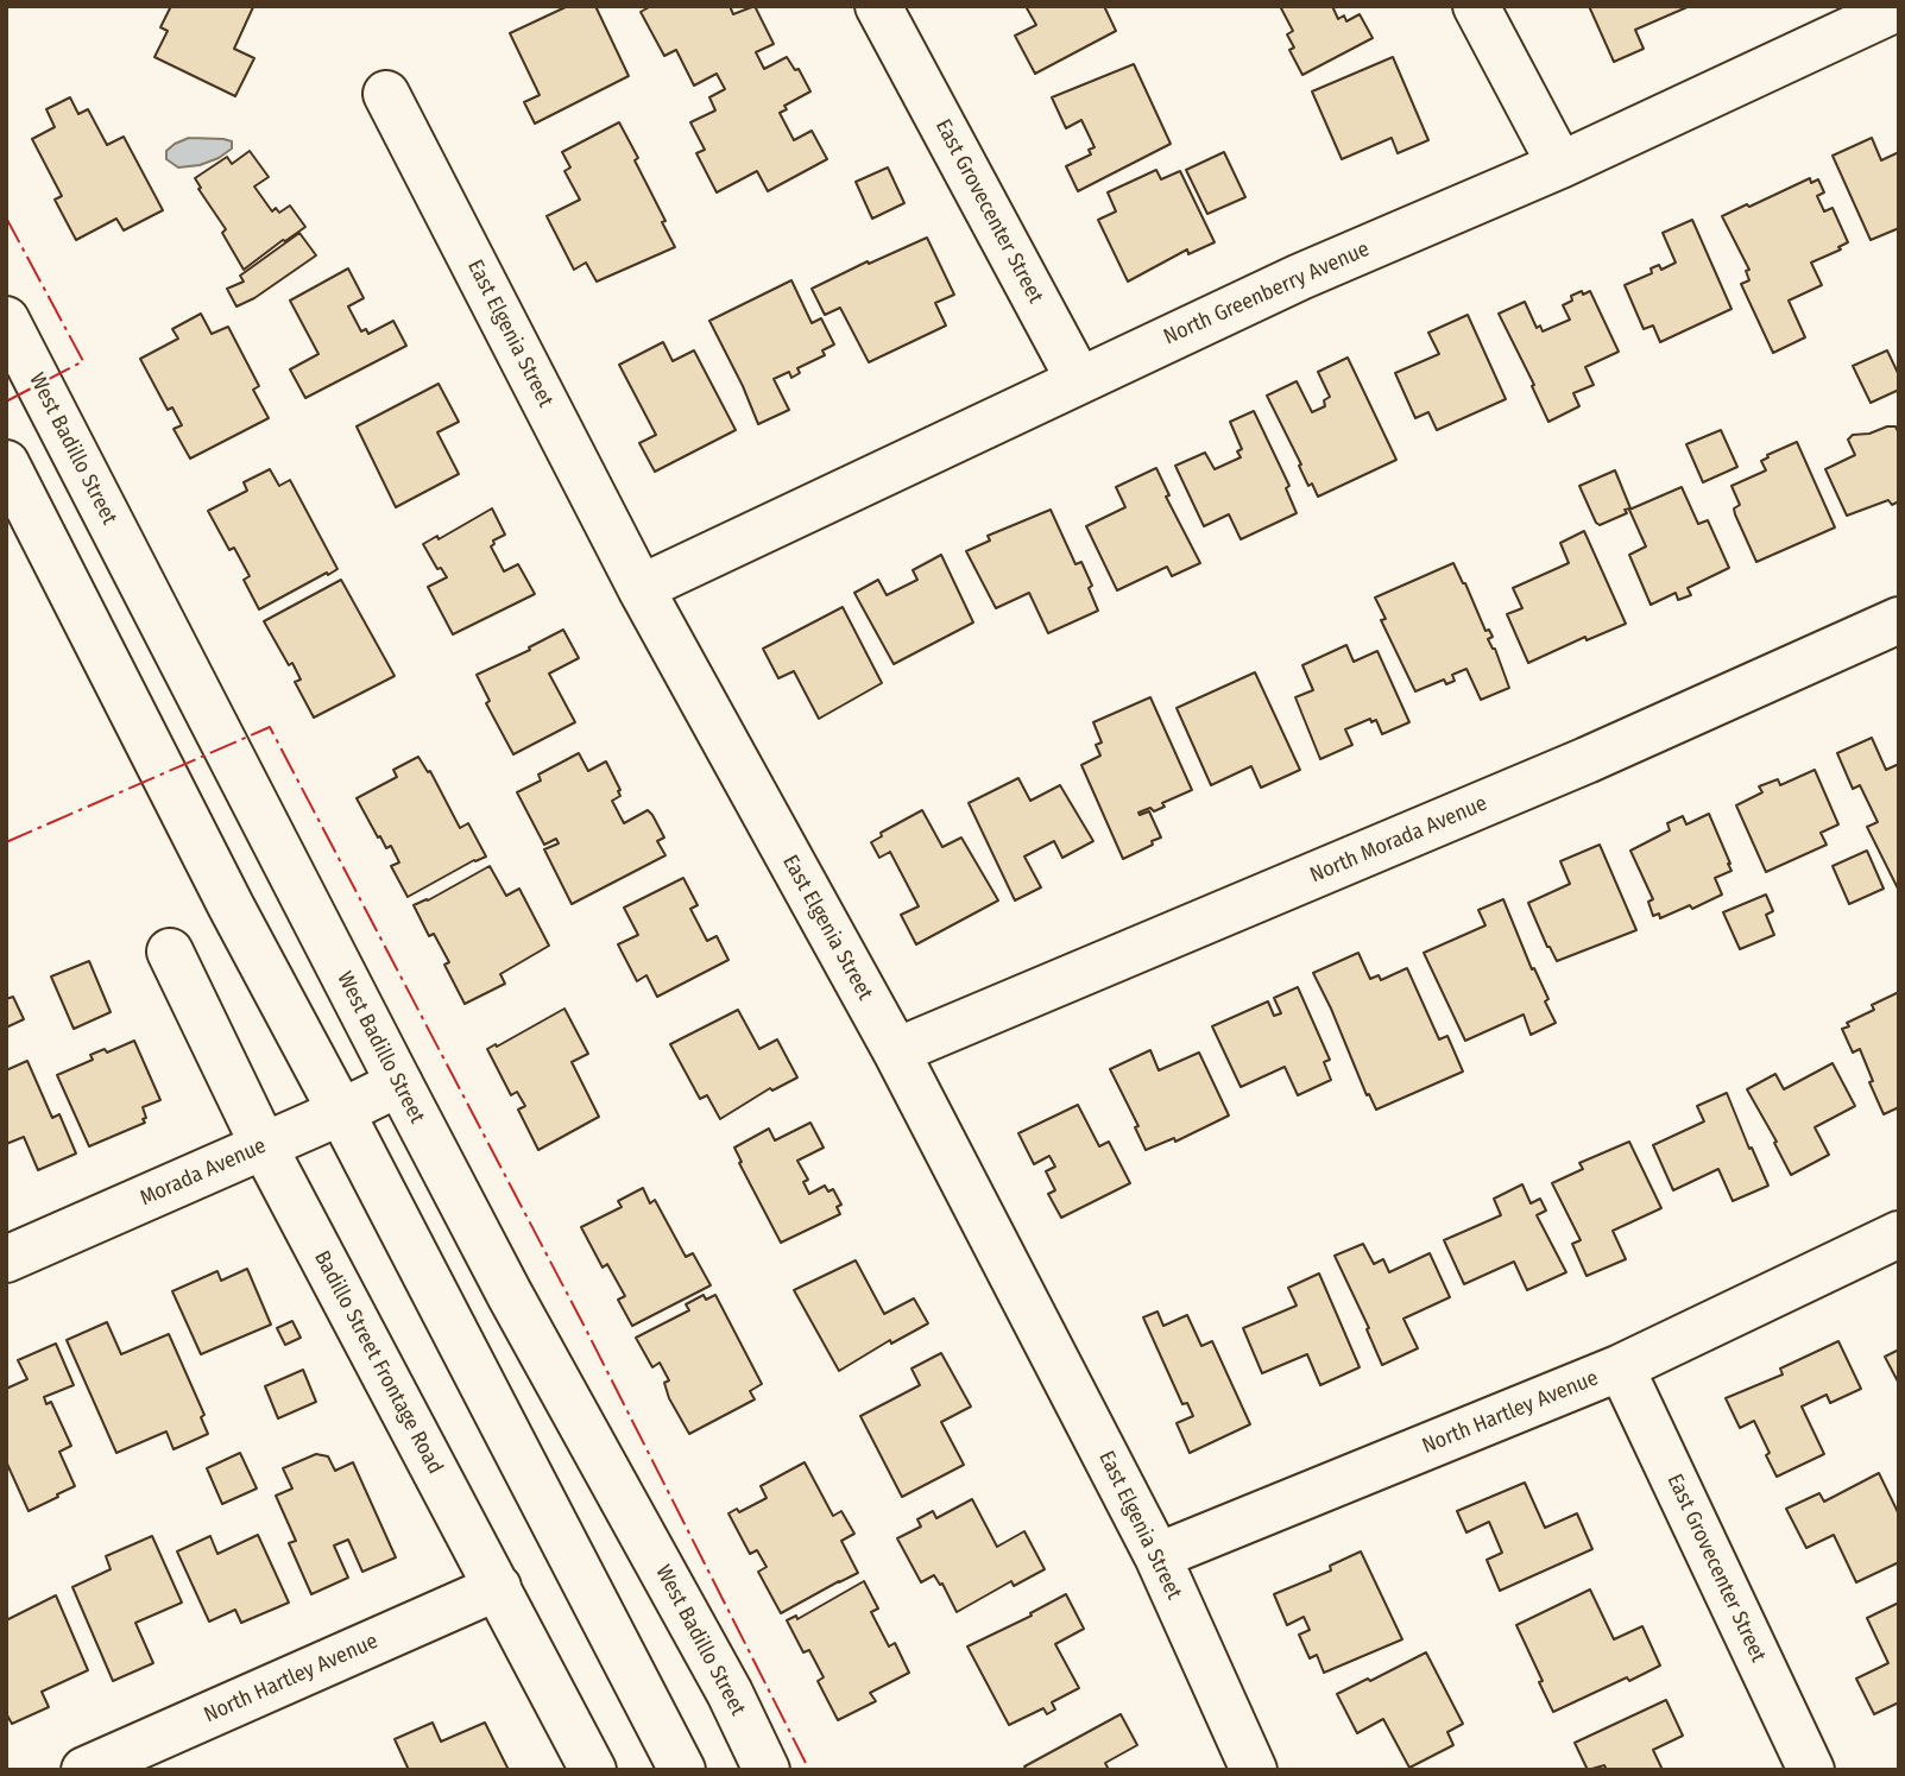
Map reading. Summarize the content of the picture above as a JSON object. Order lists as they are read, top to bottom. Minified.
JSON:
{"streets":{"street":["East Grovecenter Street","North Greenberry Avenue","East Elgenia Street","West Badillo Street","North Morada Avenue","Morada Avenue","Badillo Street Frontage Road","North Hartley Avenue"]},"crossings":[["East Grovecenter Street","North Greenberry Avenue"],["East Grovecenter Street","North Hartley Avenue"],["North Greenberry Avenue","East Elgenia Street"],["East Elgenia Street","North Morada Avenue"],["East Elgenia Street","North Hartley Avenue"],["West Badillo Street","Morada Avenue"],["Morada Avenue","Badillo Street Frontage Road"],["Badillo Street Frontage Road","North Hartley Avenue"]]}
